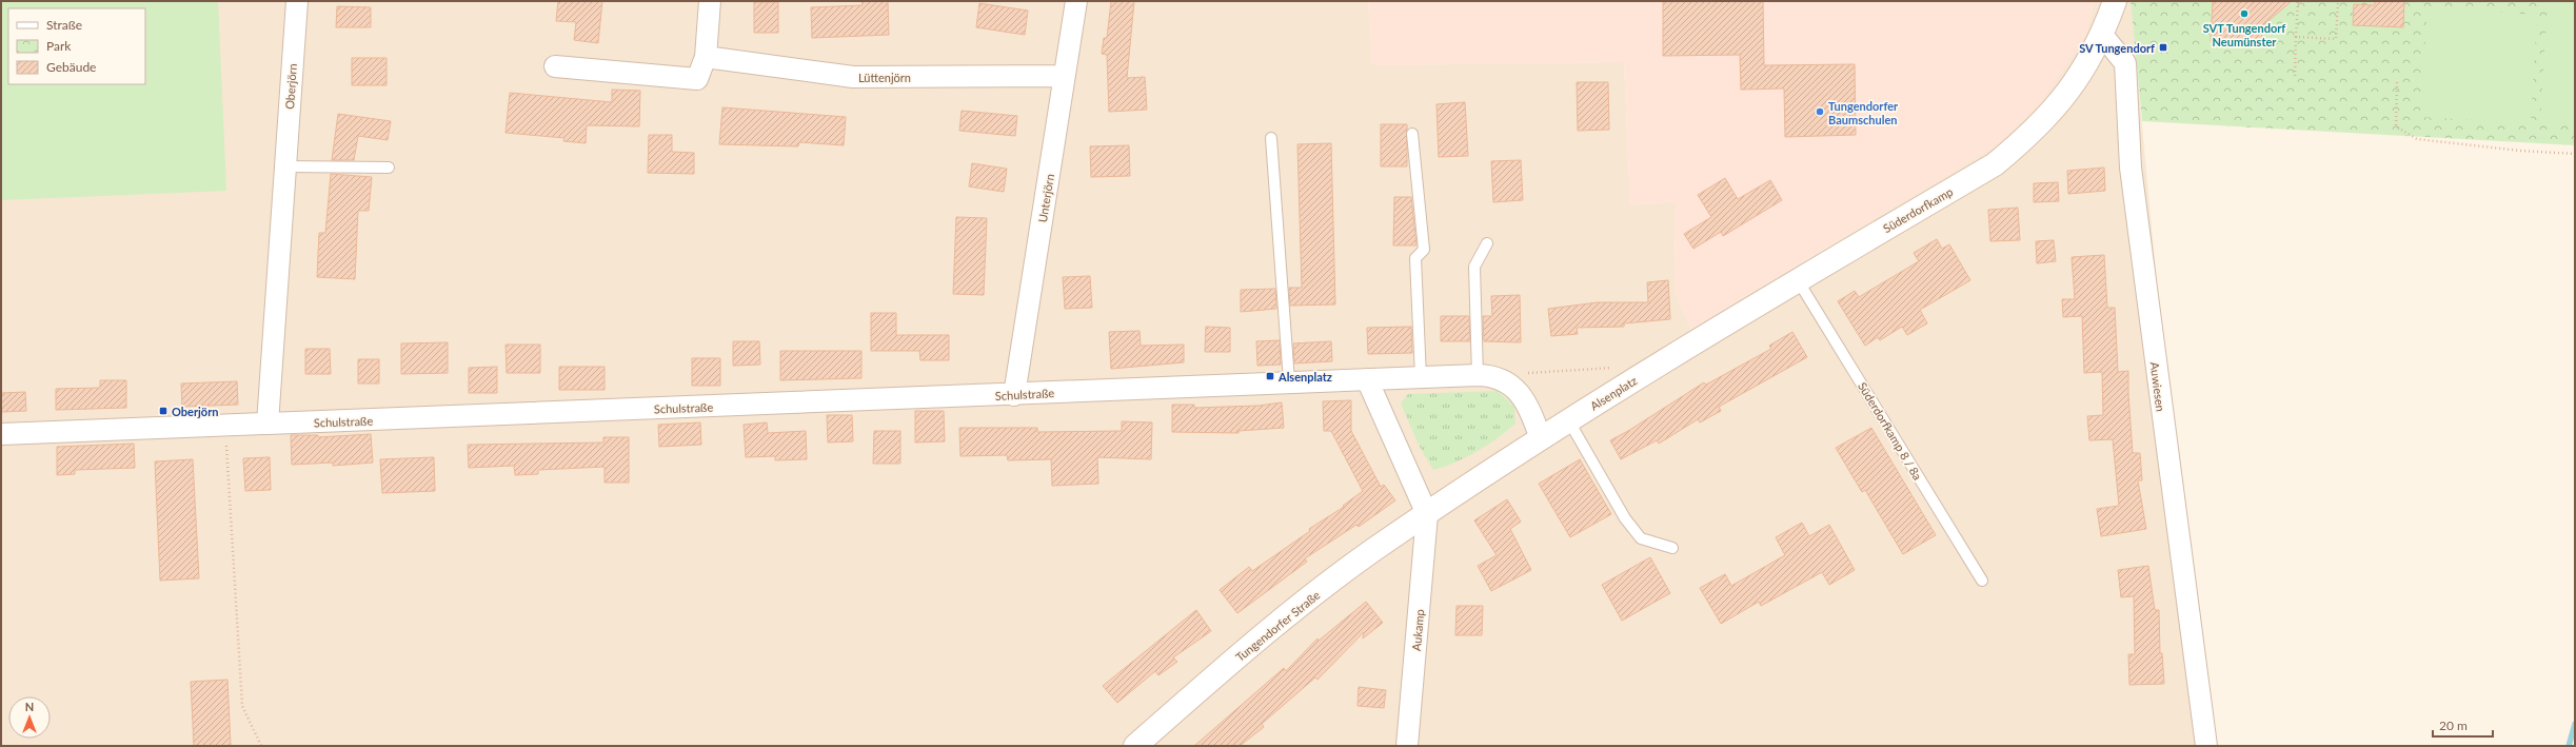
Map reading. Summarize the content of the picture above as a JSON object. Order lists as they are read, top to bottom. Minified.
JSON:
{"streets":{"main road":["Süderdorfkamp","Alsenplatz","Tungendorfer Straße"],"street":["Lüttenjörn","Oberjörn","Unterjörn","Auwiesen","Schulstraße","Aukamp"],"lane":["Süderdorfkamp 8 / 8a"]},"crossings":[["Lüttenjörn","Unterjörn"],["Oberjörn","Schulstraße"],["Unterjörn","Schulstraße"],["Süderdorfkamp","Auwiesen"],["Süderdorfkamp","Alsenplatz"],["Süderdorfkamp","Süderdorfkamp 8 / 8a"],["Alsenplatz","Tungendorfer Straße"],["Alsenplatz","Aukamp"],["Tungendorfer Straße","Aukamp"]],"places":{"other":["SVT Tungendorf Neumünster","Tungendorfer Baumschulen"],"transit":["SV Tungendorf","Alsenplatz","Oberjörn"]},"legend":["Straße","Park","Gebäude"],"scale_bar":"20 m","north":"top"}
